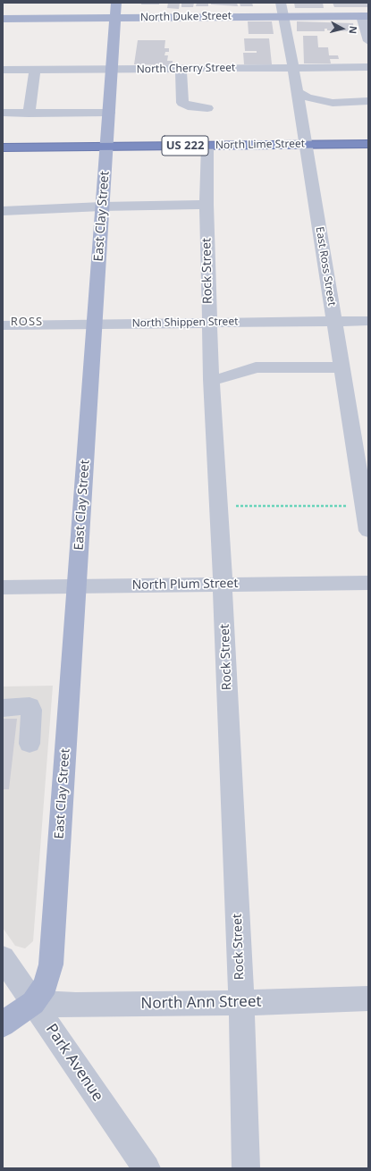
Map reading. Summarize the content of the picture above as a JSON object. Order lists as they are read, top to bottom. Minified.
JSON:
{"streets":{"highway":["North Lime Street","US 222"],"main road":["North Duke Street","East Clay Street"],"street":["North Cherry Street","East Ross Street","Rock Street","North Shippen Street","North Plum Street","North Ann Street","Park Avenue"]},"crossings":[["North Duke Street","East Clay Street"],["North Duke Street","East Ross Street"],["North Cherry Street","East Clay Street"],["North Cherry Street","East Ross Street"],["North Lime Street","East Clay Street"],["North Lime Street","East Ross Street"],["North Lime Street","Rock Street"],["East Clay Street","North Shippen Street"],["East Clay Street","North Plum Street"],["East Clay Street","North Ann Street"],["East Clay Street","Park Avenue"],["East Ross Street","North Shippen Street"],["Rock Street","North Shippen Street"],["Rock Street","North Plum Street"],["Rock Street","North Ann Street"],["North Ann Street","Park Avenue"]],"districts":["ROSS"],"north":"right"}
